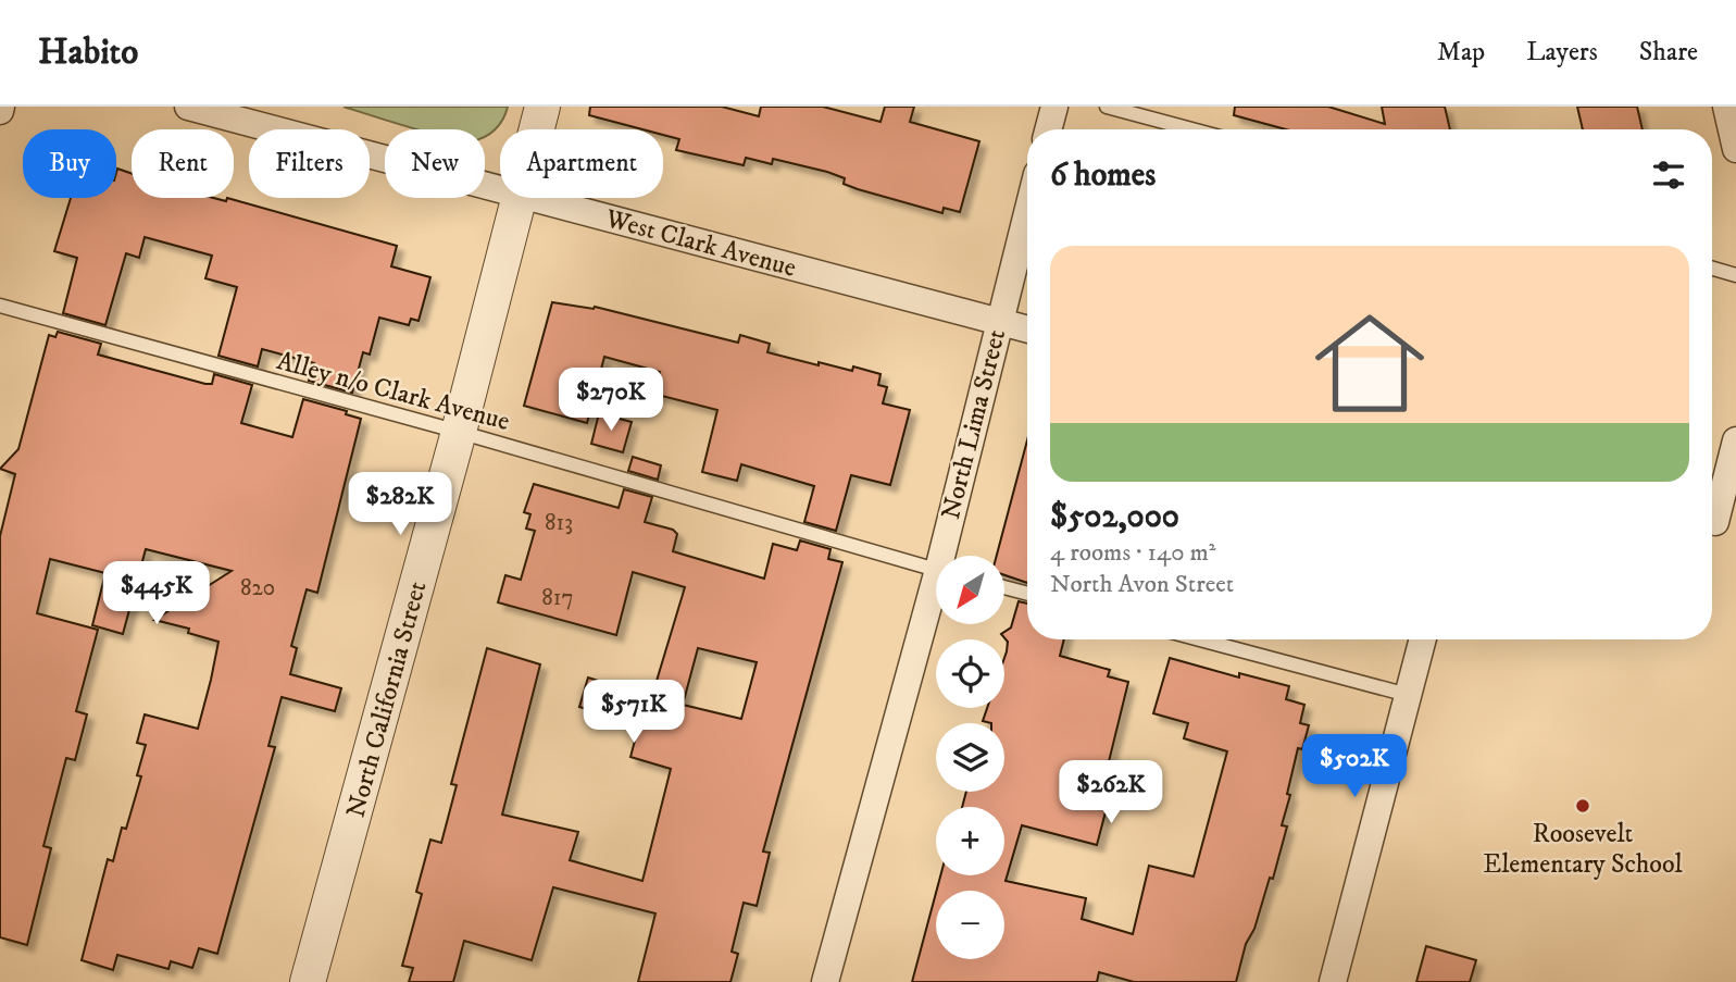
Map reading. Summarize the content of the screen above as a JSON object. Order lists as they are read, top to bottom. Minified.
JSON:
{"streets":{"street":["West Clark Avenue","North Lima Street","North California Street"],"lane":["Alley n/o Clark Avenue"]},"crossings":[["West Clark Avenue","North Lima Street"],["Alley n/o Clark Avenue","North California Street"]],"places":["Roosevelt Elementary School"],"house_numbers":["813","820","817"],"north":"bottom left","page":{"header":"Habito","nav":["Map","Layers","Share"],"chip":["Buy","Rent","Filters","New","Apartment"],"heading":"6 homes","list":[{"name":"$502,000","note":"4 rooms · 140 m² · North Avon Street"}],"price":["$270K","$282K","$445K","$571K","$502K","$262K"],"map_buttons":["+","−"]}}
